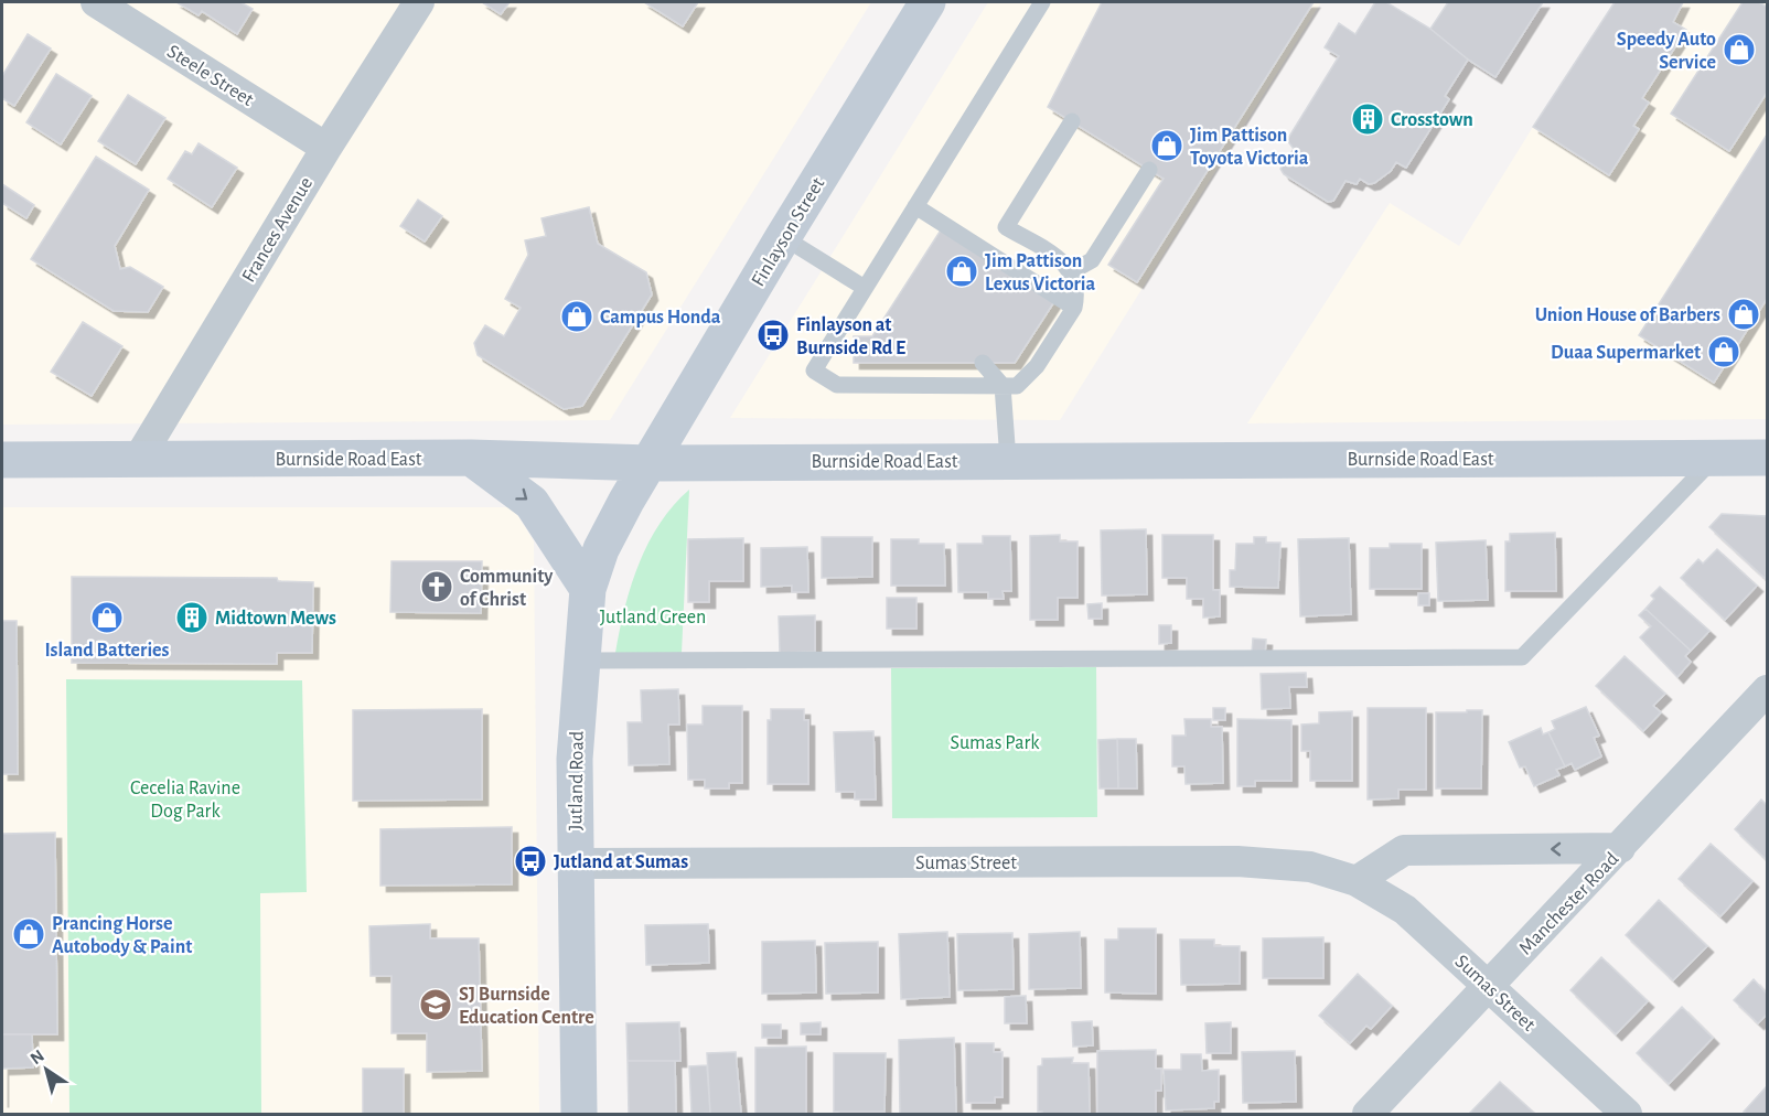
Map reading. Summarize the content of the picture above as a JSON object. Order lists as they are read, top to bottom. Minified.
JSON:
{"streets":{"main road":["Finlayson Street","Burnside Road East","Jutland Road"],"street":["Steele Street","Frances Avenue","Sumas Street","Manchester Road"]},"crossings":[["Steele Street","Frances Avenue"],["Frances Avenue","Burnside Road East"],["Finlayson Street","Burnside Road East"],["Finlayson Street","Jutland Road"],["Burnside Road East","Jutland Road"],["Jutland Road","Sumas Street"],["Sumas Street","Manchester Road"]],"parks":["Jutland Green","Sumas Park","Cecelia Ravine Dog Park"],"places":{"shop":["Speedy Auto Service","Jim Pattison Toyota Victoria","Jim Pattison Lexus Victoria","Union House of Barbers","Campus Honda","Duaa Supermarket","Island Batteries","Prancing Horse Autobody & Paint"],"building":["Crosstown","Midtown Mews"],"bus stop":["Finlayson at Burnside Rd E","Jutland at Sumas"],"church":["Community of Christ"],"school or university":["SJ Burnside Education Centre"]},"north":"top left"}
